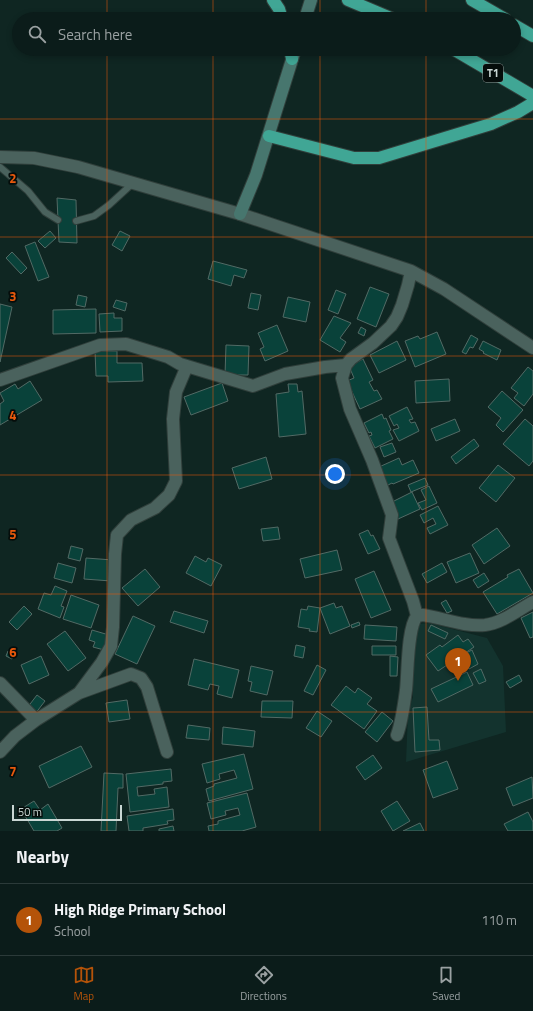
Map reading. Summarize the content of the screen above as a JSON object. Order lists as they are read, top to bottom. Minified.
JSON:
{"streets":{"highway":["T1"]},"scale_bar":"50 m","page":{"search":"Search here","pins":"1","scale":"50 m","heading":"Nearby","list":[{"mark":"1","name":"High Ridge Primary School","note":"School","value":"110 m"}],"nav":["Map","Directions","Saved"]},"grid":{"rows":["2","3","4","5","6","7"]}}
